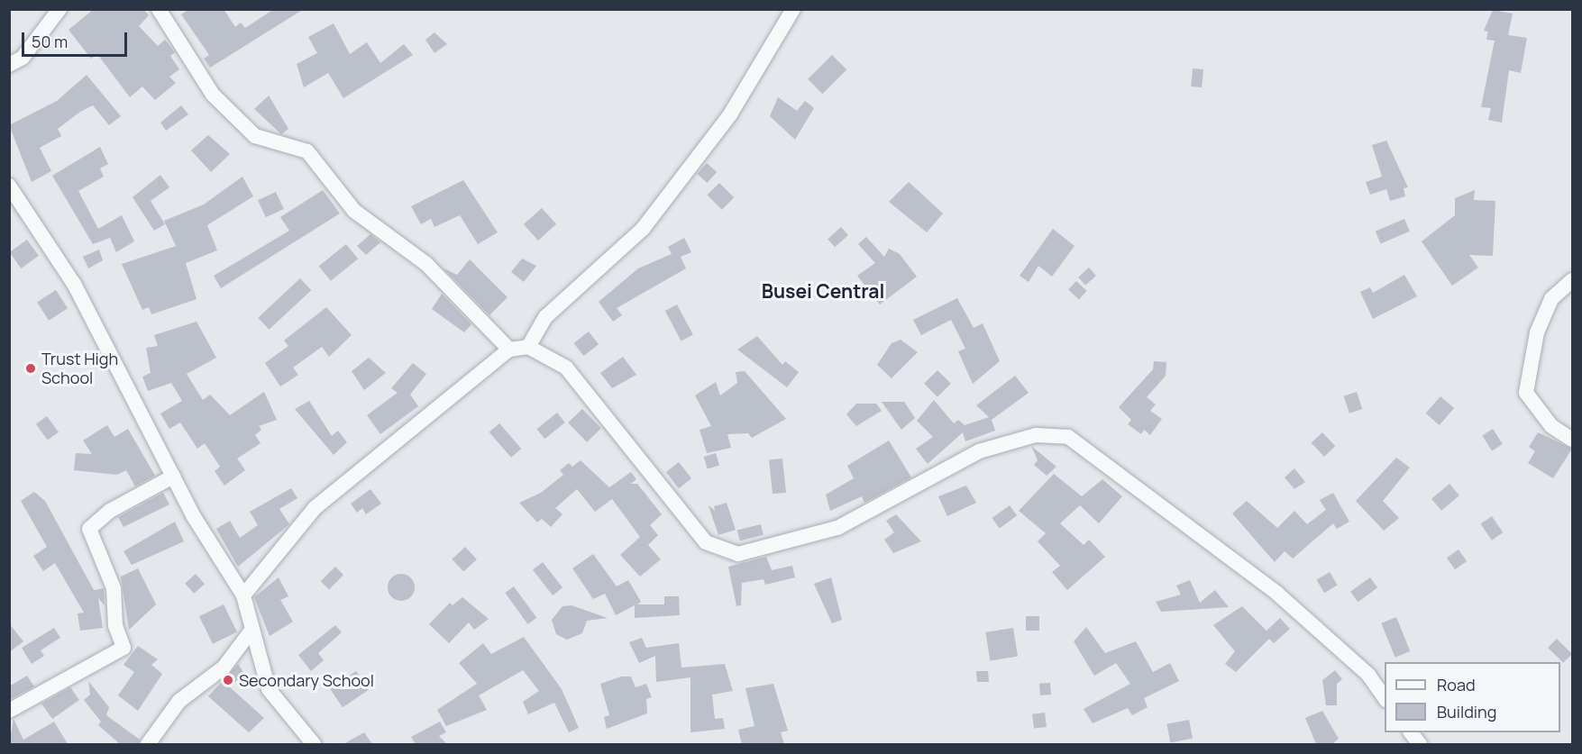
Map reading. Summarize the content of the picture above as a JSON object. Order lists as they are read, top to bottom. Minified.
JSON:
{"districts":["Busei Central"],"places":["Trust High School","Secondary School"],"legend":["Road","Building"],"scale_bar":"50 m"}
